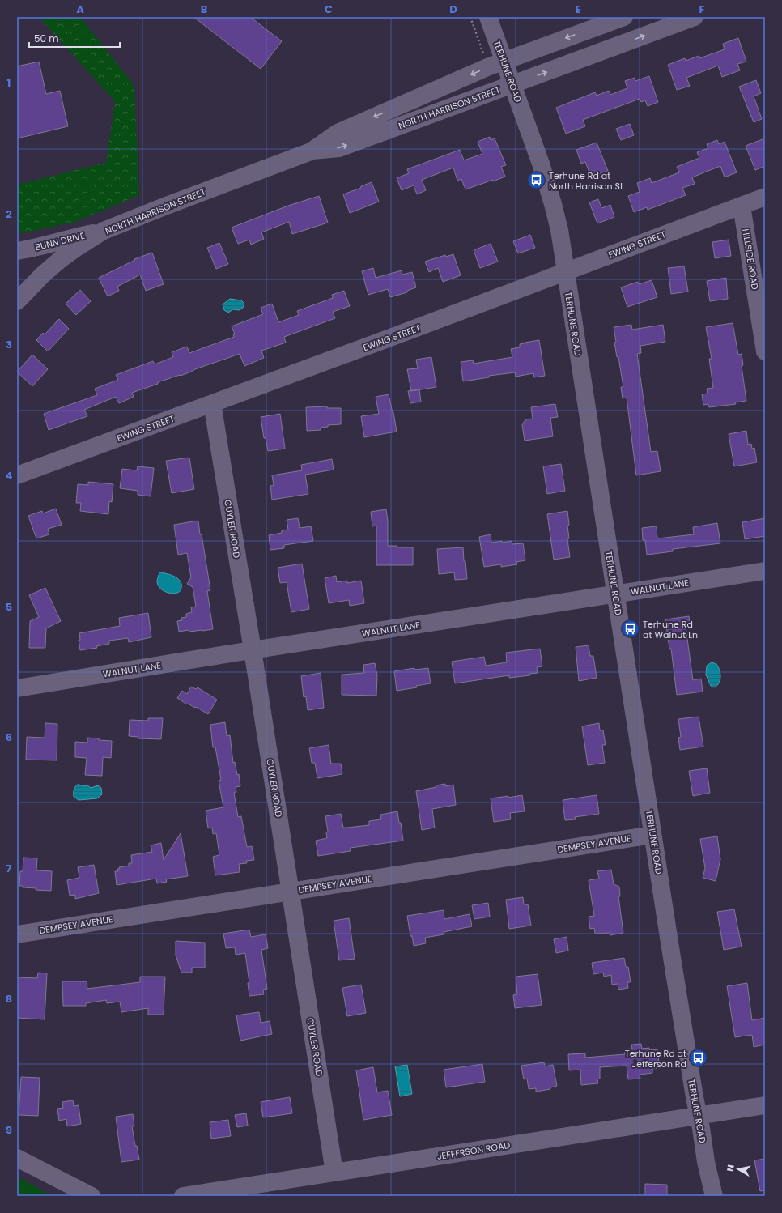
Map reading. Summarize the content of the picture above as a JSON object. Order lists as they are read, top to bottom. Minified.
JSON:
{"streets":{"street":["TERHUNE ROAD","NORTH HARRISON STREET","BUNN DRIVE","EWING STREET","HILLSIDE ROAD","CUYLER ROAD","WALNUT LANE","DEMPSEY AVENUE","JEFFERSON ROAD"]},"crossings":[["TERHUNE ROAD","NORTH HARRISON STREET"],["TERHUNE ROAD","EWING STREET"],["TERHUNE ROAD","WALNUT LANE"],["TERHUNE ROAD","DEMPSEY AVENUE"],["TERHUNE ROAD","JEFFERSON ROAD"],["NORTH HARRISON STREET","BUNN DRIVE"],["EWING STREET","HILLSIDE ROAD"],["EWING STREET","CUYLER ROAD"],["CUYLER ROAD","WALNUT LANE"],["CUYLER ROAD","DEMPSEY AVENUE"],["CUYLER ROAD","JEFFERSON ROAD"]],"places":{"bus stop":["Terhune Rd at North Harrison St","Terhune Rd at Walnut Ln","Terhune Rd at Jefferson Rd"]},"scale_bar":"50 m","north":"left","grid":{"columns":["A","B","C","D","E","F"],"rows":["1","2","3","4","5","6","7","8","9"]}}
